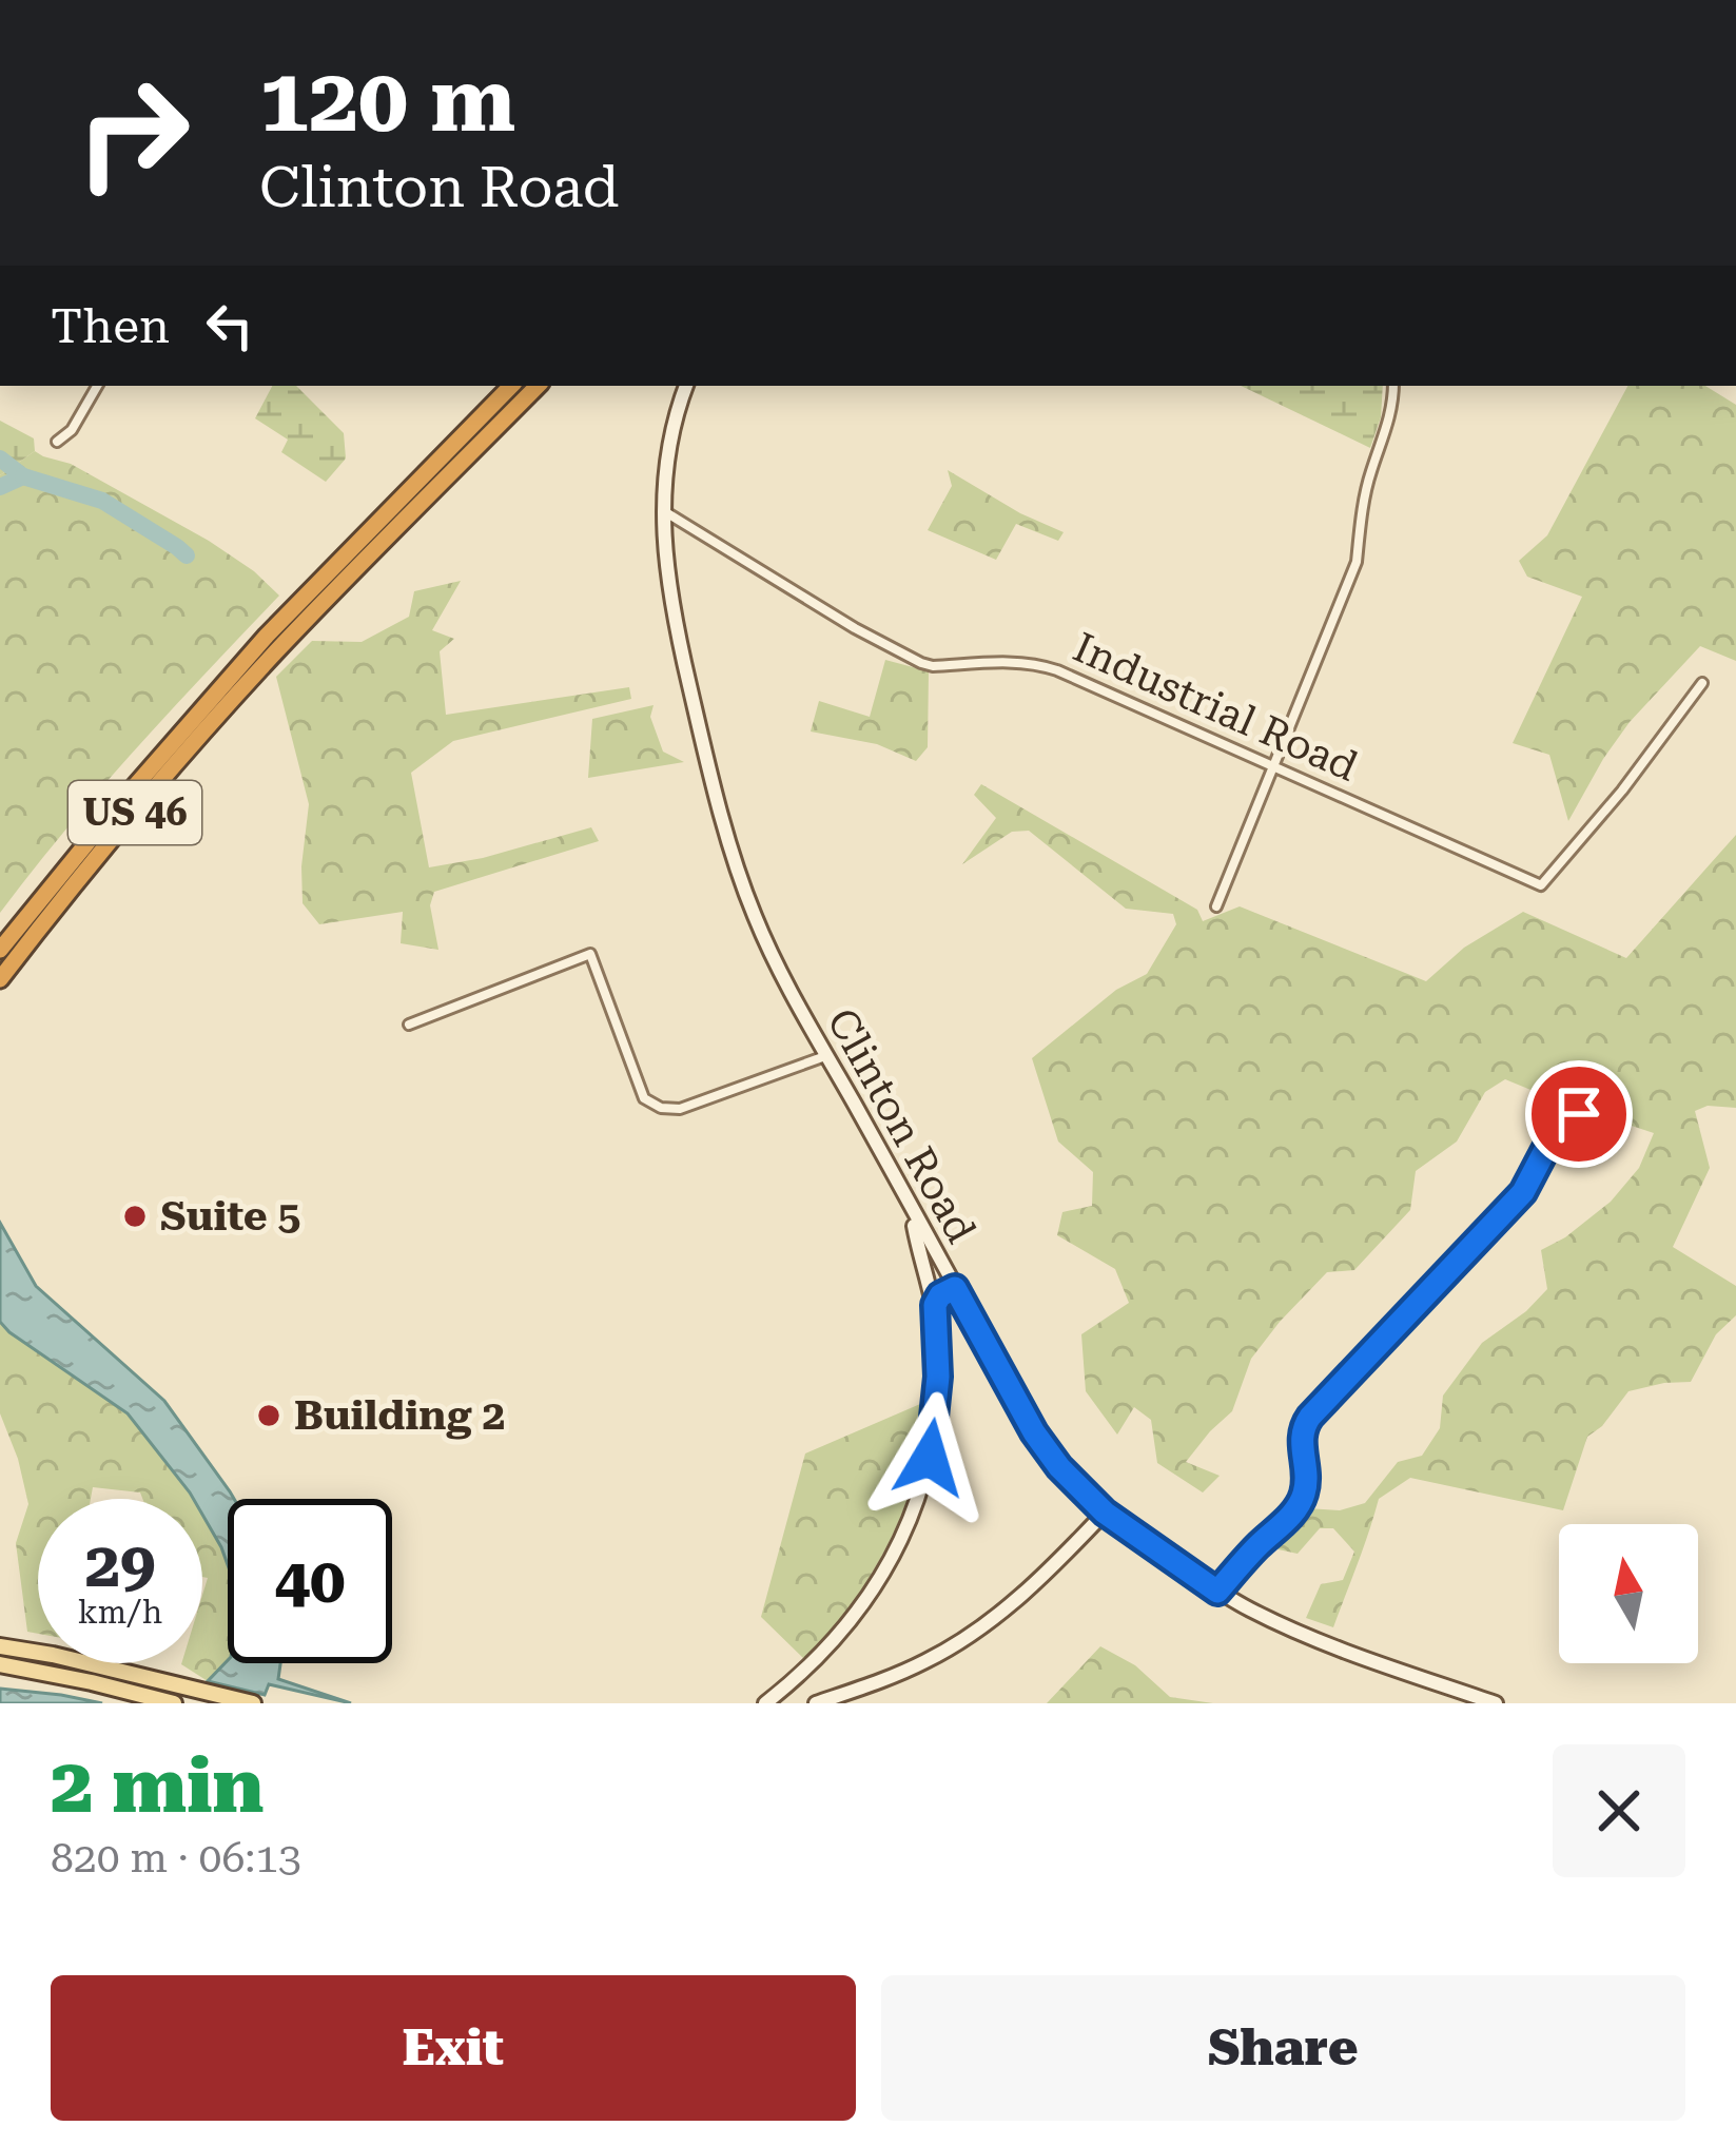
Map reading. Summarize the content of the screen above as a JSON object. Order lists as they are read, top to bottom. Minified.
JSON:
{"streets":{"highway":["US 46"],"street":["Industrial Road","Clinton Road"]},"crossings":[["Industrial Road","Clinton Road"]],"places":["Suite 5","Building 2"],"north":"top","page":{"turn":["120 m","Clinton Road"],"then":"Then","speed":"29 km/h","limit":"40","heading":["2 min","820 m · 06:13"],"buttons":["Exit","Share"]}}
